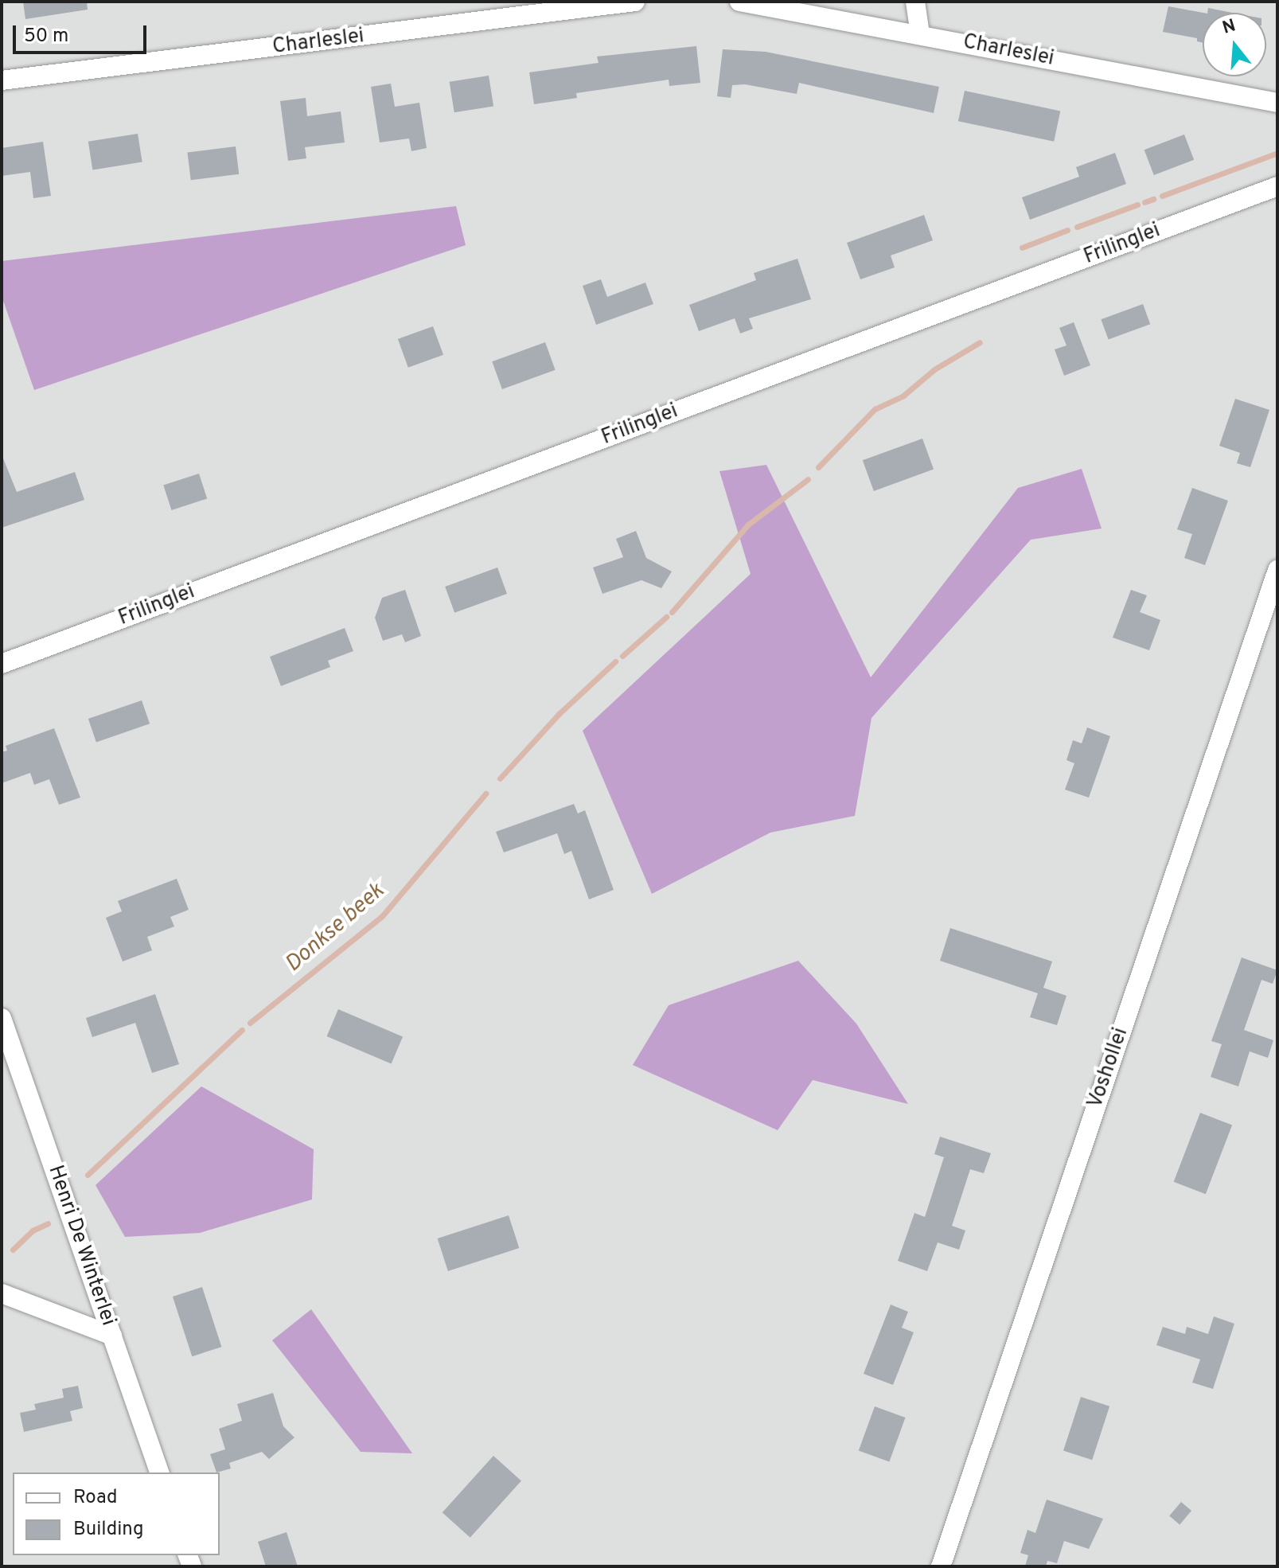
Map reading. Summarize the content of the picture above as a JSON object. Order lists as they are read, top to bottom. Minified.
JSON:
{"streets":{"street":["Charleslei","Frilinglei","Voshollei","Henri De Winterlei"]},"water":["Donkse beek"],"legend":["Road","Building"],"scale_bar":"50 m","north":"top"}
